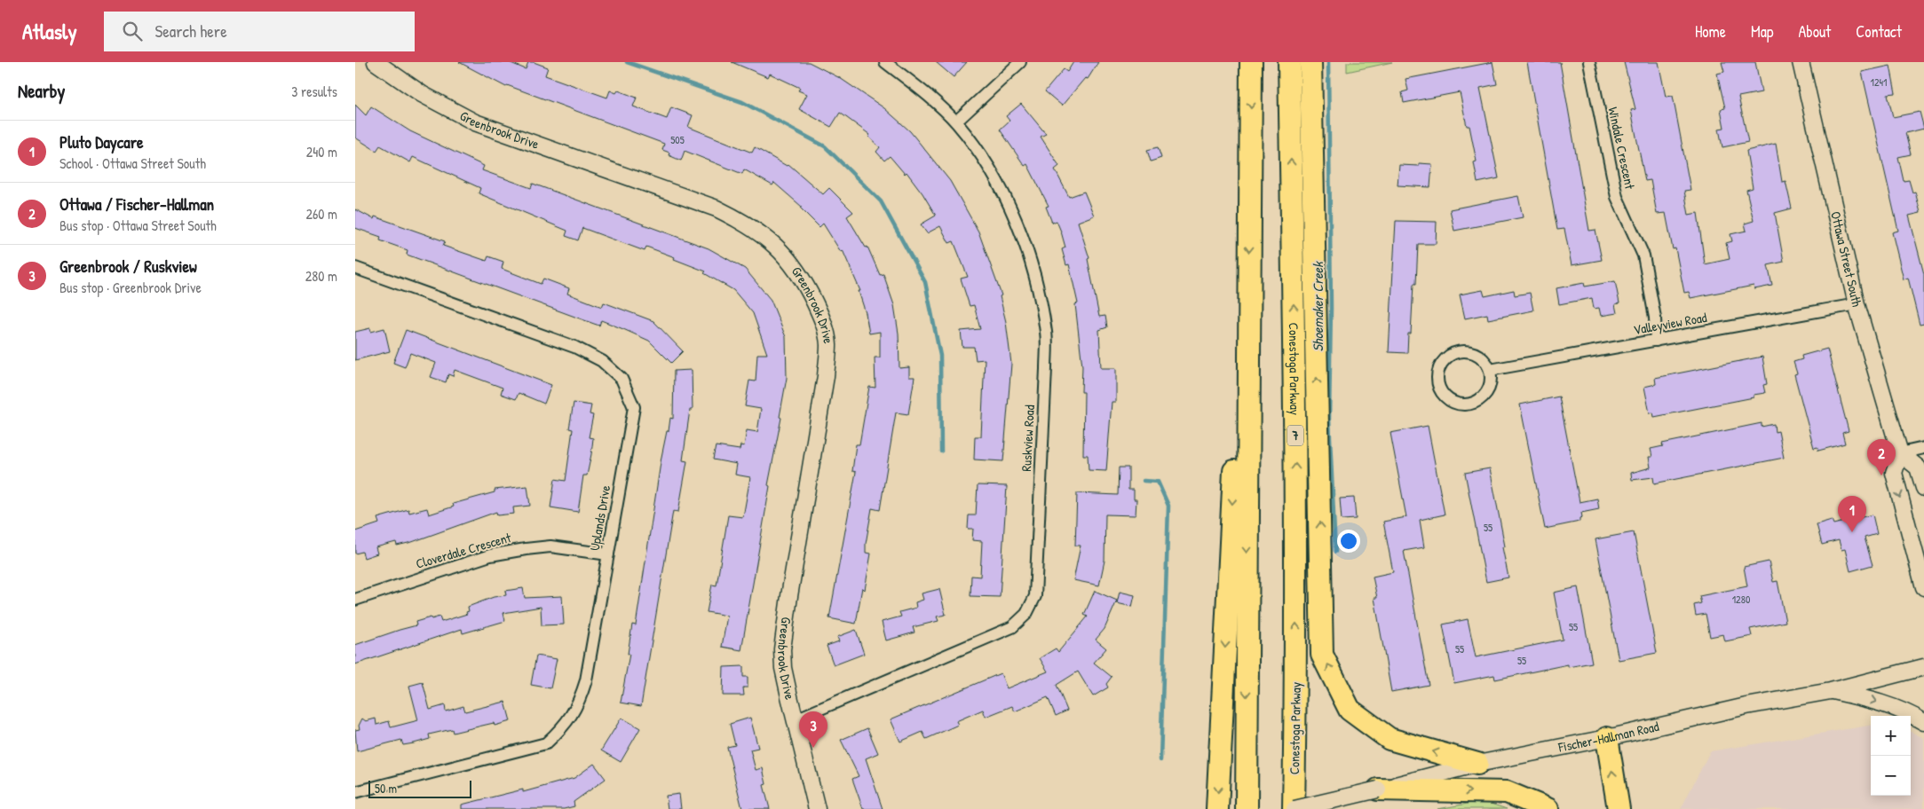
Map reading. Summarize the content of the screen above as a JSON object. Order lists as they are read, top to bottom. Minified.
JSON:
{"streets":{"highway":["Conestoga Parkway","7"],"main road":["Greenbrook Drive","Ottawa Street South","Fischer-Hallman Road"],"street":["Windale Crescent","Valleyview Road","Ruskview Road","Uplands Drive","Cloverdale Crescent"]},"crossings":[["Greenbrook Drive","Ruskview Road"],["Windale Crescent","Valleyview Road"],["Ottawa Street South","Valleyview Road"],["Conestoga Parkway","Fischer-Hallman Road"],["Uplands Drive","Cloverdale Crescent"]],"water":["Shoemaker Creek"],"house_numbers":["1241","505","55","1280","55","55","55"],"scale_bar":"50 m","page":{"header":"Atlasly","search":"Search here","nav":["Home","Map","About","Contact"],"heading":["Nearby","3 results"],"list":[{"mark":"1","name":"Pluto Daycare","note":"School · Ottawa Street South","value":"240 m"},{"mark":"2","name":"Ottawa / Fischer-Hallman","note":"Bus stop · Ottawa Street South","value":"260 m"},{"mark":"3","name":"Greenbrook / Ruskview","note":"Bus stop · Greenbrook Drive","value":"280 m"}],"pins":["2","1","3"],"map_buttons":["+","−"],"scale":"50 m"}}
